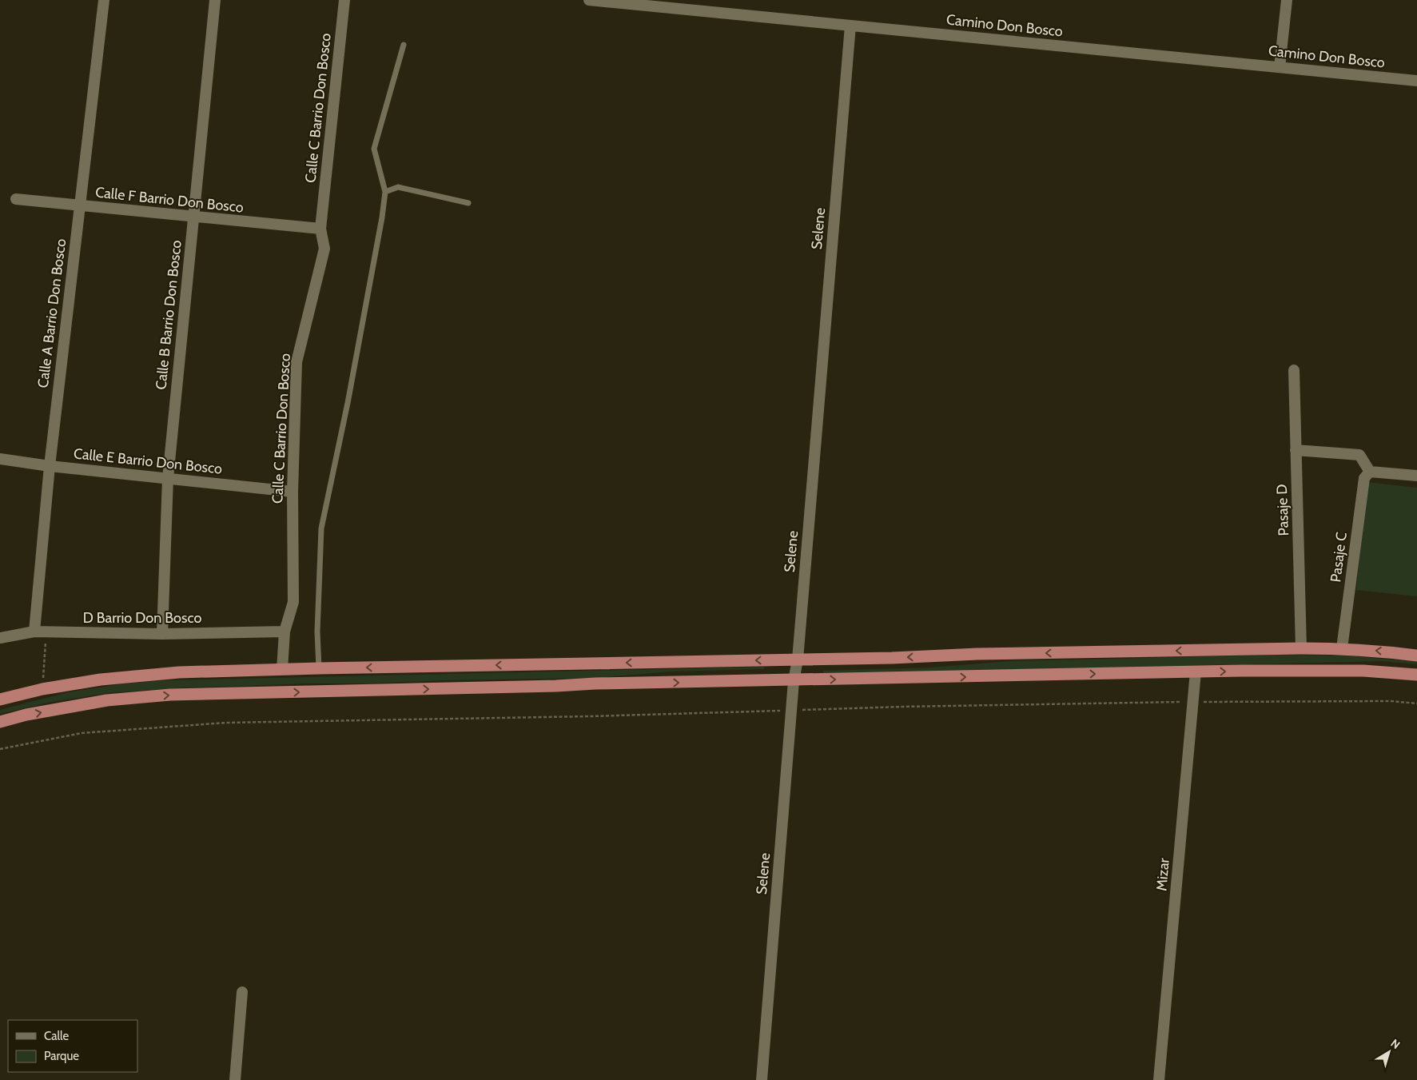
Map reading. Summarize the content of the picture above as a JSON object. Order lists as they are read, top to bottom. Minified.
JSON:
{"streets":{"street":["Camino Don Bosco","Calle C Barrio Don Bosco","Calle F Barrio Don Bosco","Selene","Calle A Barrio Don Bosco","Calle B Barrio Don Bosco","Calle E Barrio Don Bosco","Pasaje D","Pasaje C","D Barrio Don Bosco","Mizar"]},"crossings":[["Camino Don Bosco","Selene"],["Calle C Barrio Don Bosco","Calle F Barrio Don Bosco"],["Calle C Barrio Don Bosco","Calle E Barrio Don Bosco"],["Calle C Barrio Don Bosco","D Barrio Don Bosco"],["Calle F Barrio Don Bosco","Calle A Barrio Don Bosco"],["Calle F Barrio Don Bosco","Calle B Barrio Don Bosco"],["Calle A Barrio Don Bosco","Calle E Barrio Don Bosco"],["Calle A Barrio Don Bosco","D Barrio Don Bosco"],["Calle B Barrio Don Bosco","Calle E Barrio Don Bosco"],["Calle B Barrio Don Bosco","D Barrio Don Bosco"]],"legend":["Calle","Parque"],"north":"top right"}
